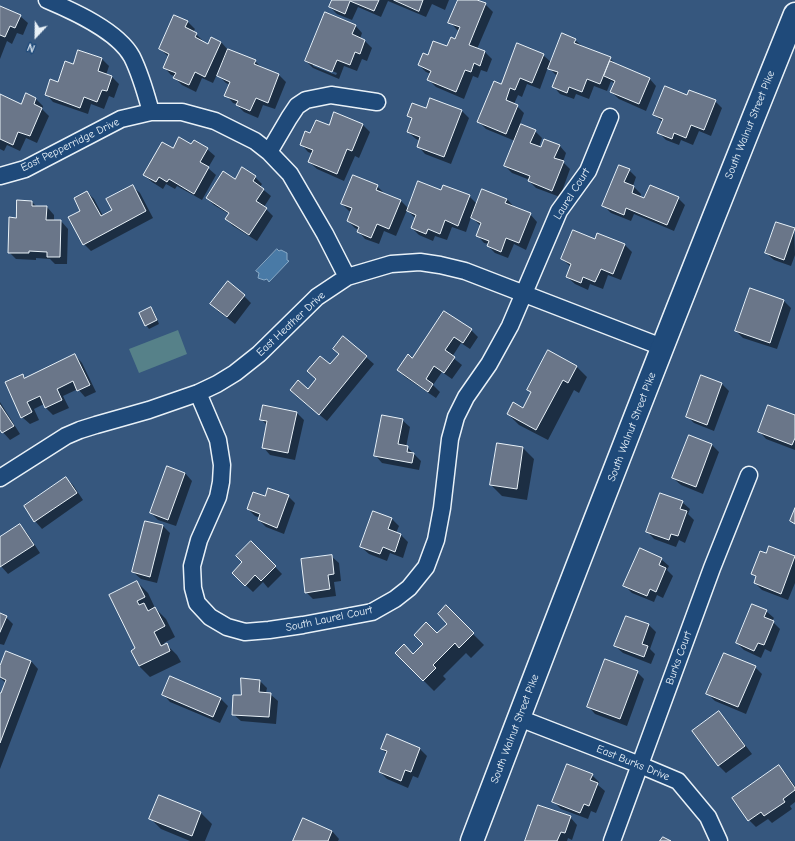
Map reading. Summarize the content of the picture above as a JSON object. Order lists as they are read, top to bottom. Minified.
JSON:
{"streets":{"street":["South Walnut Street Pike","East Pepperridge Drive","Laurel Court","East Heather Drive","South Laurel Court","Burks Court","East Burks Drive"]},"crossings":[["South Walnut Street Pike","East Heather Drive"],["South Walnut Street Pike","East Burks Drive"],["East Pepperridge Drive","East Heather Drive"],["Laurel Court","East Heather Drive"],["Laurel Court","South Laurel Court"],["East Heather Drive","South Laurel Court"],["Burks Court","East Burks Drive"]],"north":"bottom"}
